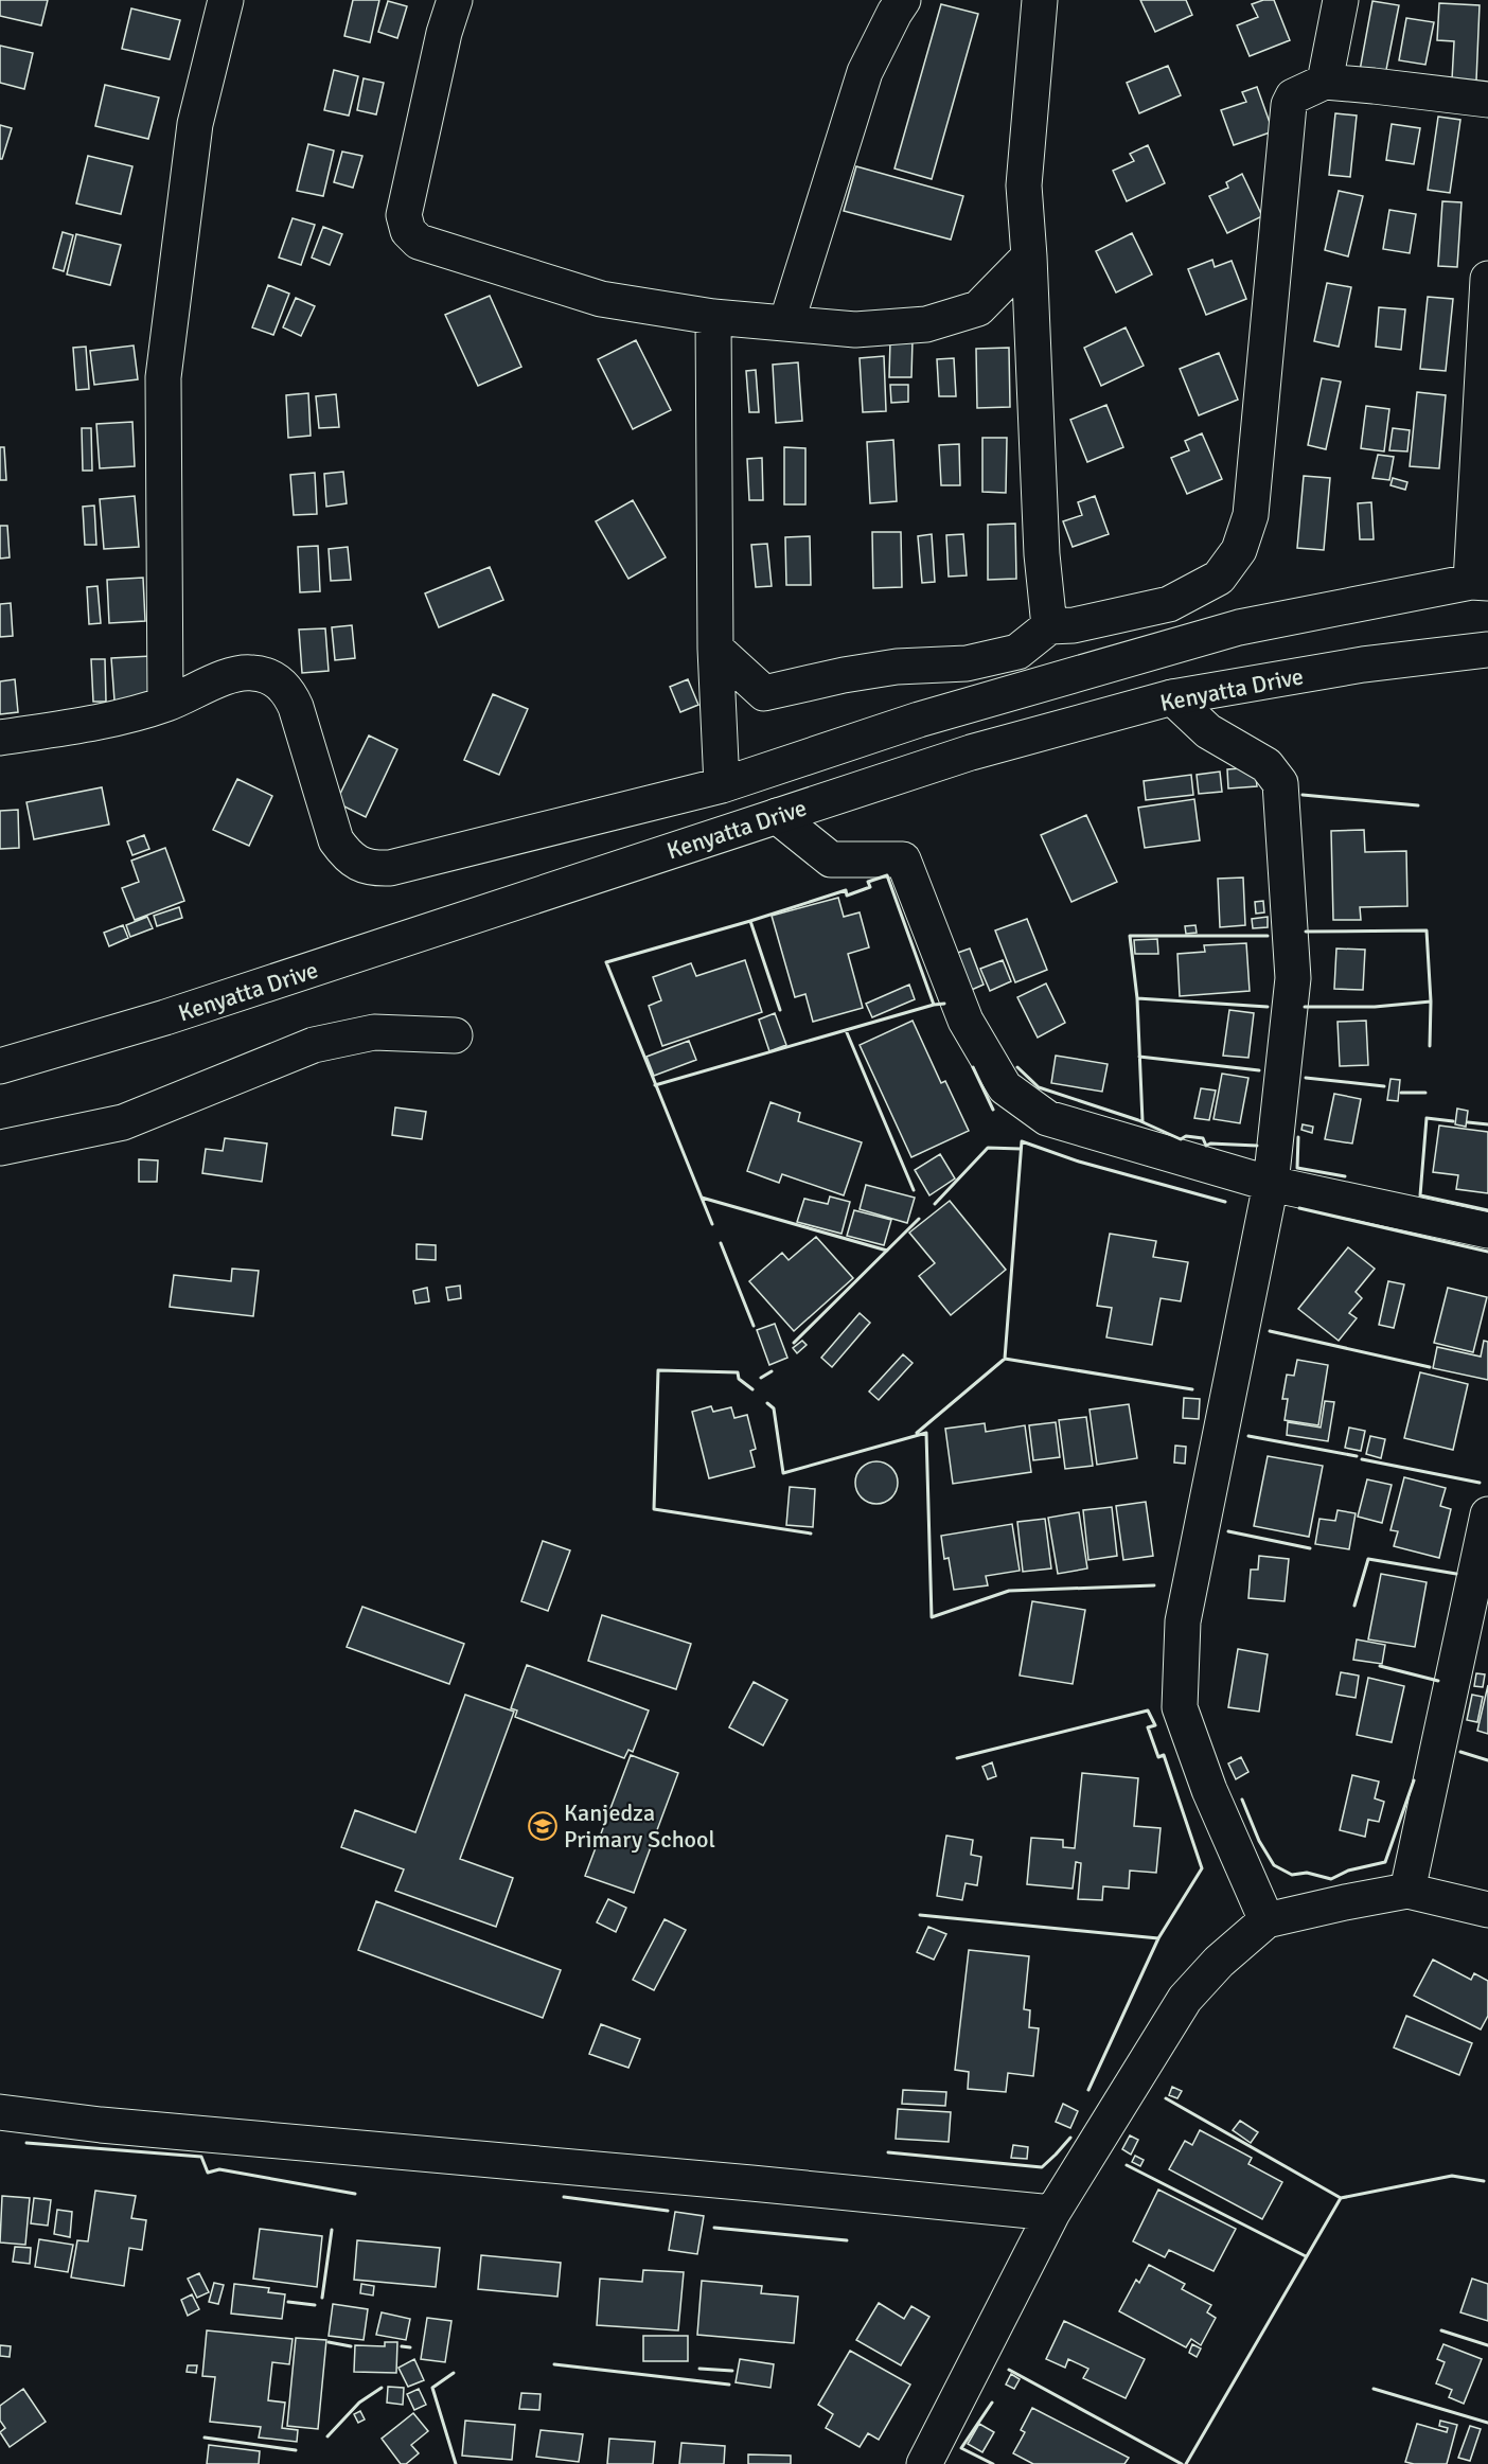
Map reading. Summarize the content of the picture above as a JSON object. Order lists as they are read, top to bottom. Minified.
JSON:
{"streets":{"street":["Kenyatta Drive"]},"places":{"school or university":["Kanjedza Primary School"]}}
